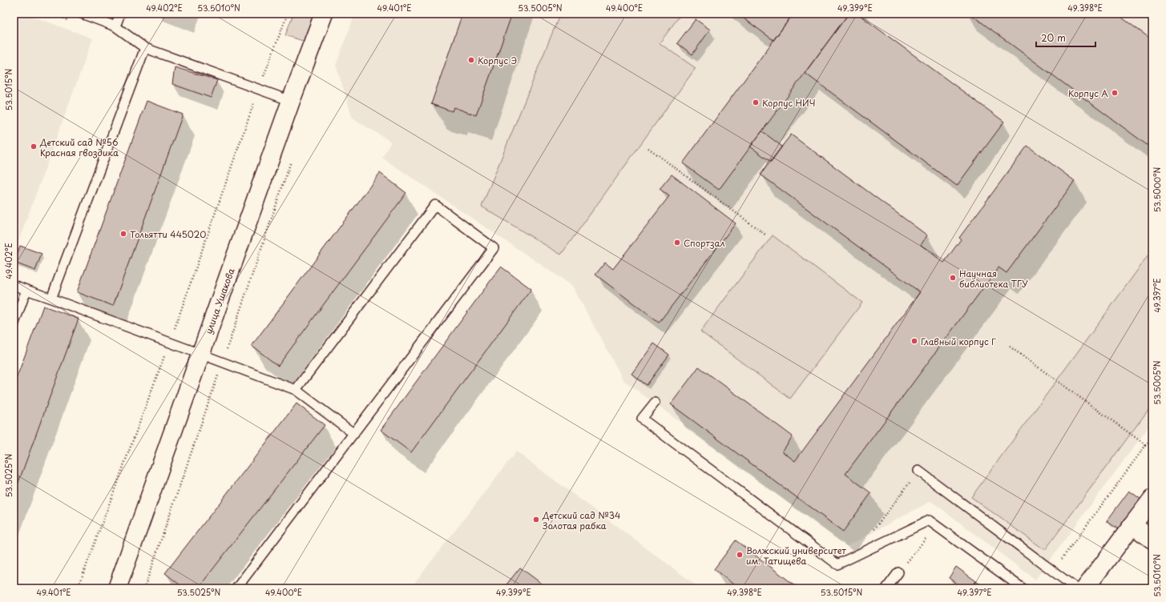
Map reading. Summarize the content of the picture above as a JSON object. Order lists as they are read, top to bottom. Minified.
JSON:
{"streets":{"street":["улица Ушакова"]},"places":["Корпус Э","Корпус А","Корпус НИЧ","Детский сад №56 Красная гвоздика","Тольятти 445020","Спортзал","Научная библиотека ТГУ","Главный корпус Г","Детский сад №34 Золотая рабка","Волжский университет им. Татищева"],"scale_bar":"20 m","coordinates":["49.402°E","53.5010°N","49.401°E","53.5005°N","49.400°E","49.399°E","49.398°E","53.5015°N","53.5000°N","49.397°E","53.5025°N"]}
